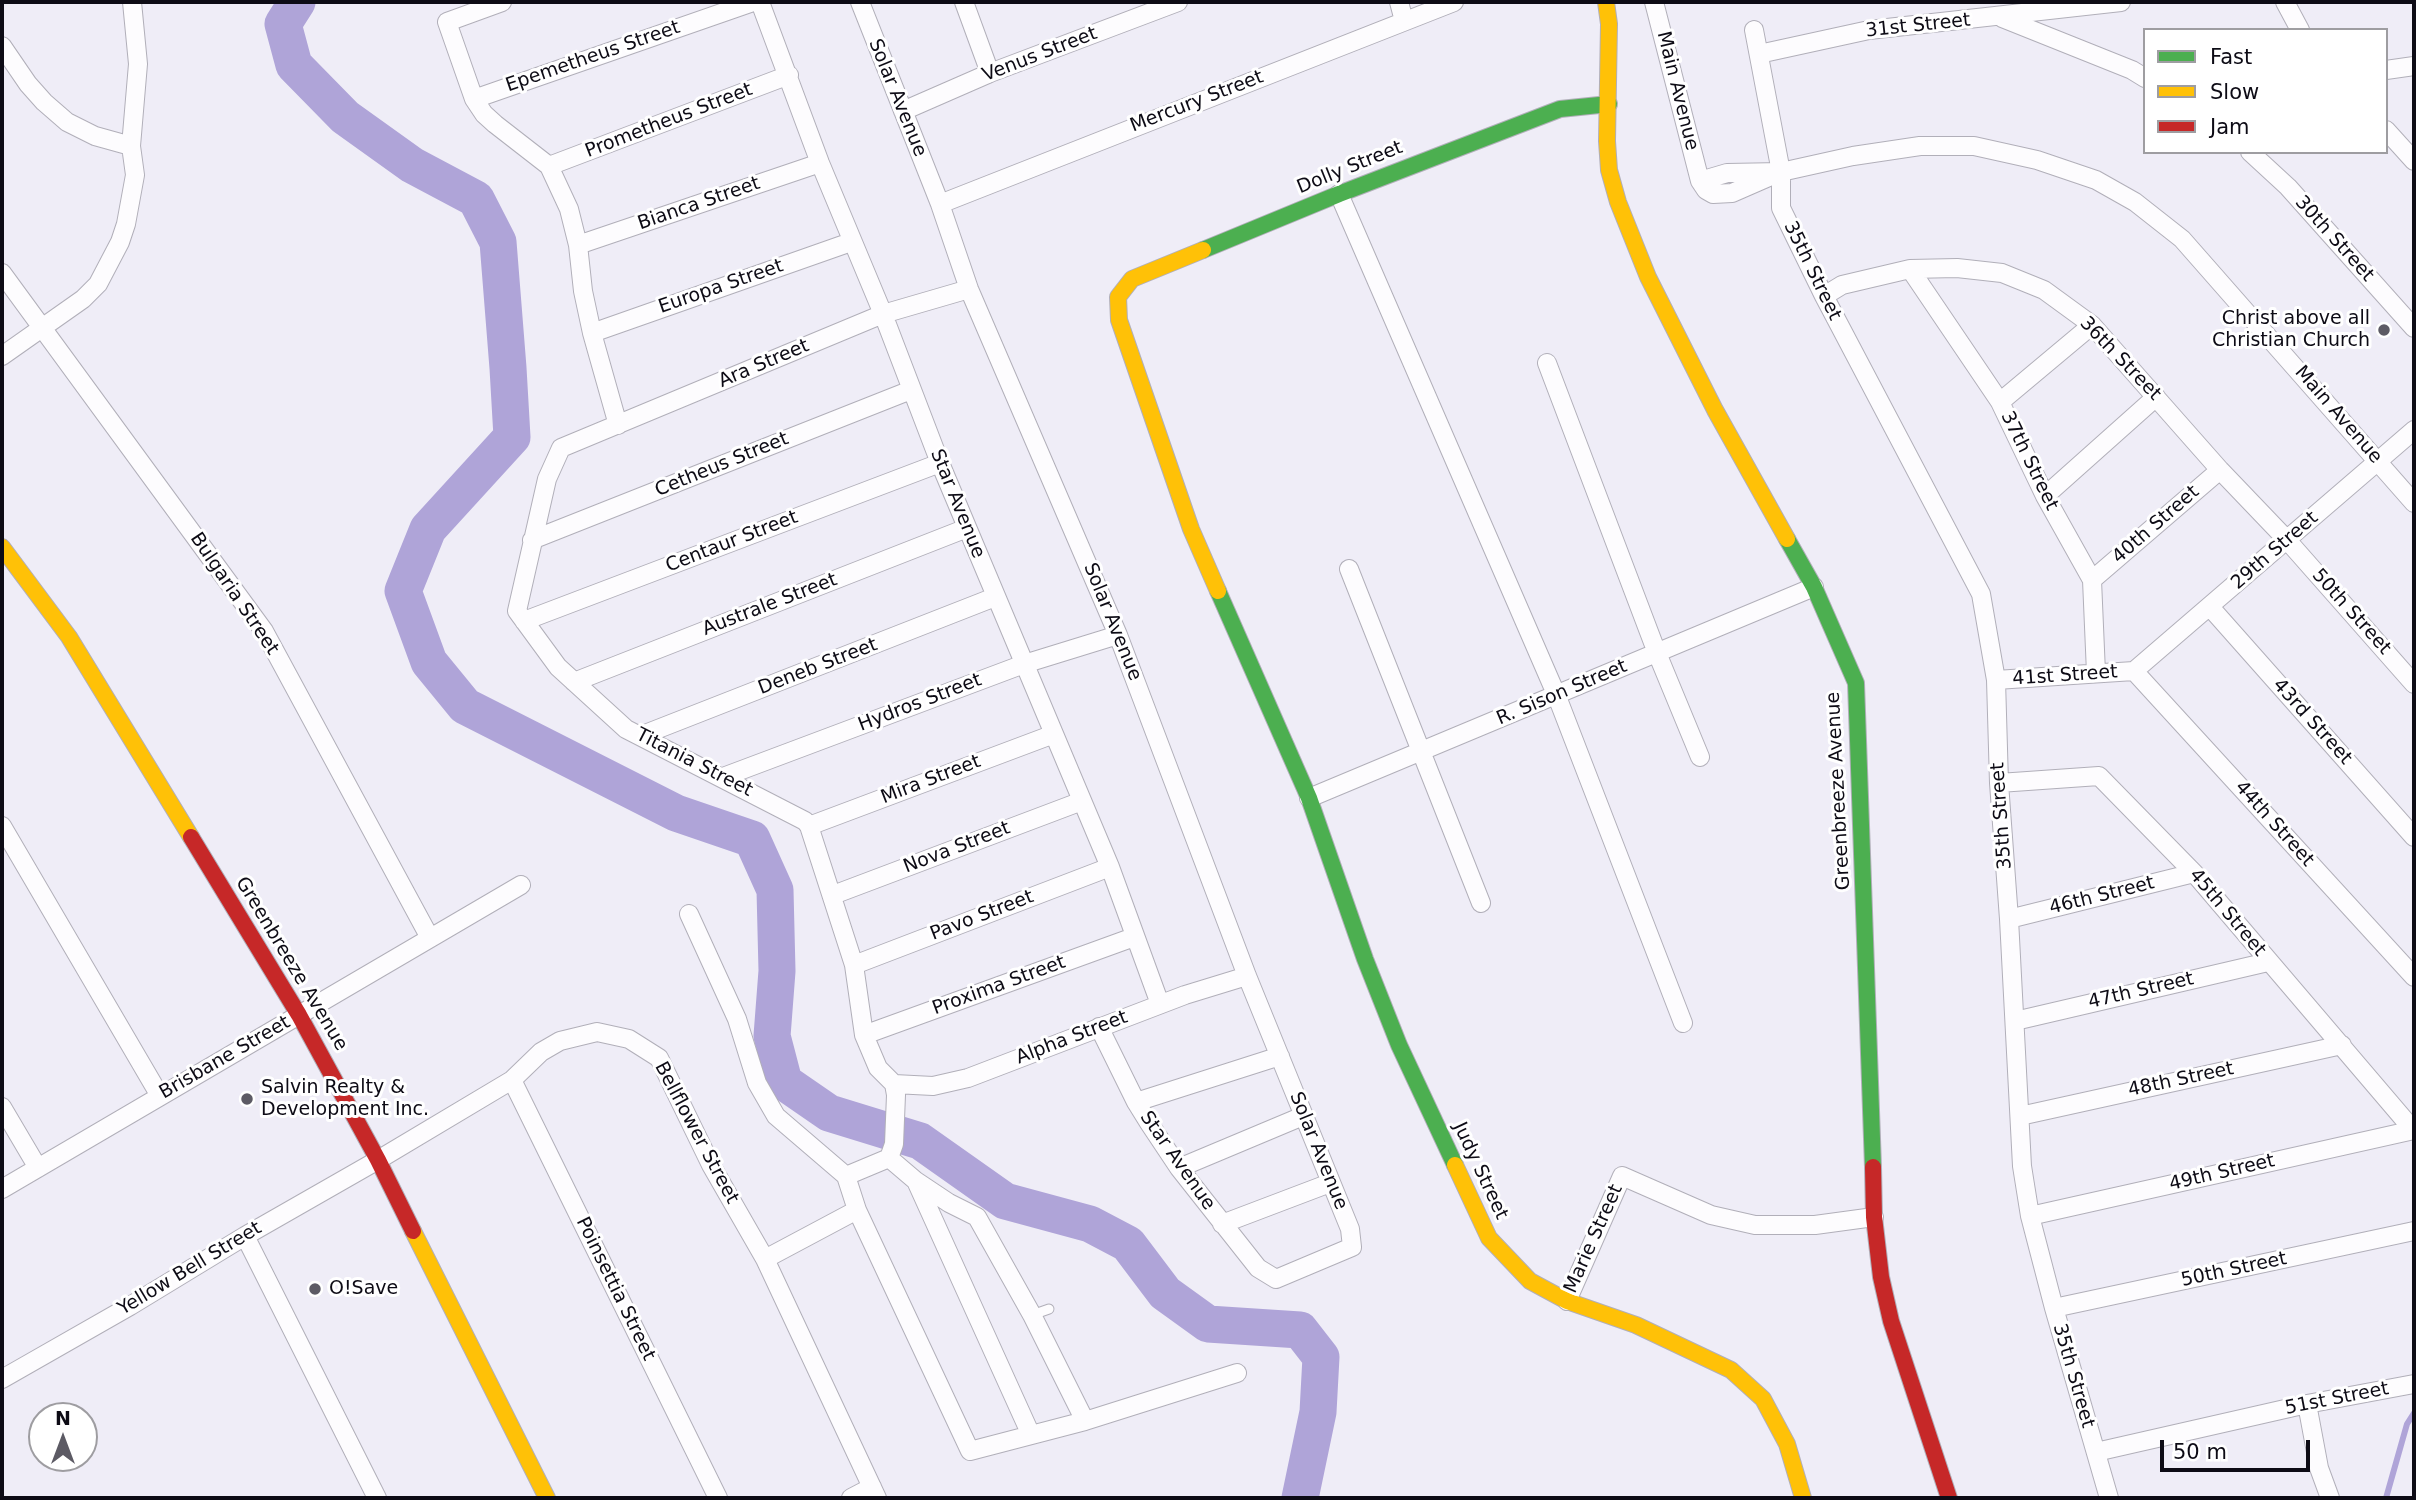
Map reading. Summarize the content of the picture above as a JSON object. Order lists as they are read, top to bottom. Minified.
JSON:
{"streets":{"street":["31st Street","Venus Street","Epemetheus Street","Main Avenue","Solar Avenue","Mercury Street","Prometheus Street","Dolly Street","Bianca Street","30th Street","35th Street","Europa Street","36th Street","Ara Street","37th Street","Cetheus Street","Star Avenue","40th Street","Centaur Street","29th Street","Bulgaria Street","Australe Street","50th Street","Deneb Street","41st Street","R. Sison Street","Hydros Street","43rd Street","Titania Street","Mira Street","Greenbreeze Avenue","44th Street","Nova Street","46th Street","45th Street","Pavo Street","Proxima Street","47th Street","Alpha Street","Brisbane Street","48th Street","Bellflower Street","Judy Street","49th Street","Marie Street","Yellow Bell Street","Poinsettia Street","51st Street"]},"crossings":[["Venus Street","Solar Avenue"],["Main Avenue","35th Street"],["Main Avenue","29th Street"],["Solar Avenue","Mercury Street"],["Solar Avenue","Ara Street"],["Solar Avenue","Star Avenue"],["Solar Avenue","Hydros Street"],["Solar Avenue","Alpha Street"],["Prometheus Street","Star Avenue"],["Dolly Street","Greenbreeze Avenue"],["Dolly Street","Judy Street"],["Bianca Street","Star Avenue"],["35th Street","36th Street"],["35th Street","50th Street"],["35th Street","41st Street"],["35th Street","46th Street"],["35th Street","45th Street"],["35th Street","47th Street"],["35th Street","48th Street"],["35th Street","49th Street"],["35th Street","51st Street"],["Europa Street","Star Avenue"],["36th Street","37th Street"],["36th Street","40th Street"],["36th Street","29th Street"],["36th Street","50th Street"],["Ara Street","Cetheus Street"],["Ara Street","Star Avenue"],["37th Street","40th Street"],["37th Street","41st Street"],["Cetheus Street","Star Avenue"],["Star Avenue","Centaur Street"],["Star Avenue","Australe Street"],["Star Avenue","Deneb Street"],["Star Avenue","Hydros Street"],["Star Avenue","Mira Street"],["Star Avenue","Nova Street"],["Star Avenue","Pavo Street"],["Star Avenue","Proxima Street"],["Star Avenue","Alpha Street"],["Centaur Street","Titania Street"],["29th Street","50th Street"],["29th Street","41st Street"],["29th Street","43rd Street"],["29th Street","44th Street"],["Bulgaria Street","Brisbane Street"],["Australe Street","Titania Street"],["Deneb Street","Titania Street"],["41st Street","44th Street"],["R. Sison Street","Greenbreeze Avenue"],["R. Sison Street","Judy Street"],["Hydros Street","Titania Street"],["Titania Street","Mira Street"],["Greenbreeze Avenue","Brisbane Street"],["Greenbreeze Avenue","Bellflower Street"],["Greenbreeze Avenue","Marie Street"],["Greenbreeze Avenue","Yellow Bell Street"],["46th Street","45th Street"],["45th Street","47th Street"],["45th Street","48th Street"],["45th Street","49th Street"],["Bellflower Street","Yellow Bell Street"],["Bellflower Street","Poinsettia Street"],["Judy Street","Marie Street"]],"places":["Christ above all Christian Church","Salvin Realty & Development Inc.","O!Save"],"legend":["Fast","Slow","Jam"],"scale_bar":"50 m","north":"top"}
